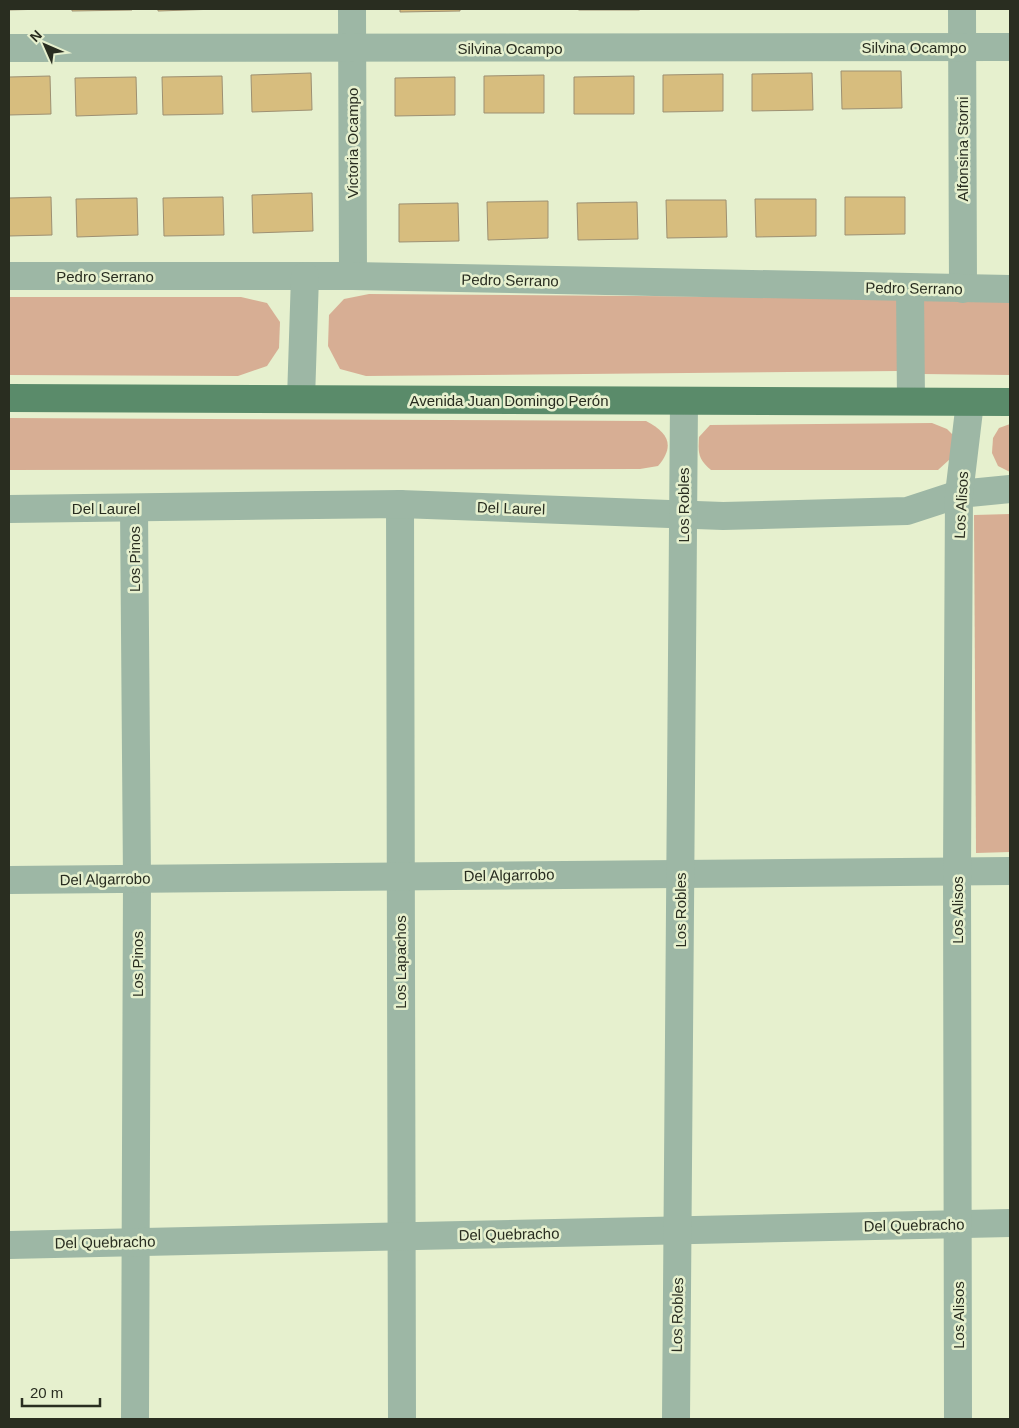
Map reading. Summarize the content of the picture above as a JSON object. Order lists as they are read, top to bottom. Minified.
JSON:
{"streets":{"main road":["Avenida Juan Domingo Perón"],"street":["Silvina Ocampo","Victoria Ocampo","Alfonsina Storni","Pedro Serrano","Los Robles","Los Alisos","Del Laurel","Los Pinos","Del Algarrobo","Los Lapachos","Del Quebracho"]},"crossings":[["Silvina Ocampo","Victoria Ocampo"],["Silvina Ocampo","Alfonsina Storni"],["Victoria Ocampo","Pedro Serrano"],["Alfonsina Storni","Pedro Serrano"],["Avenida Juan Domingo Perón","Los Robles"],["Avenida Juan Domingo Perón","Los Alisos"],["Los Robles","Del Laurel"],["Los Robles","Del Algarrobo"],["Los Robles","Del Quebracho"],["Los Alisos","Del Laurel"],["Los Alisos","Del Algarrobo"],["Los Alisos","Del Quebracho"],["Del Laurel","Los Pinos"],["Del Laurel","Los Lapachos"],["Los Pinos","Del Algarrobo"],["Los Pinos","Del Quebracho"],["Del Algarrobo","Los Lapachos"],["Los Lapachos","Del Quebracho"]],"scale_bar":"20 m","north":"top left"}
